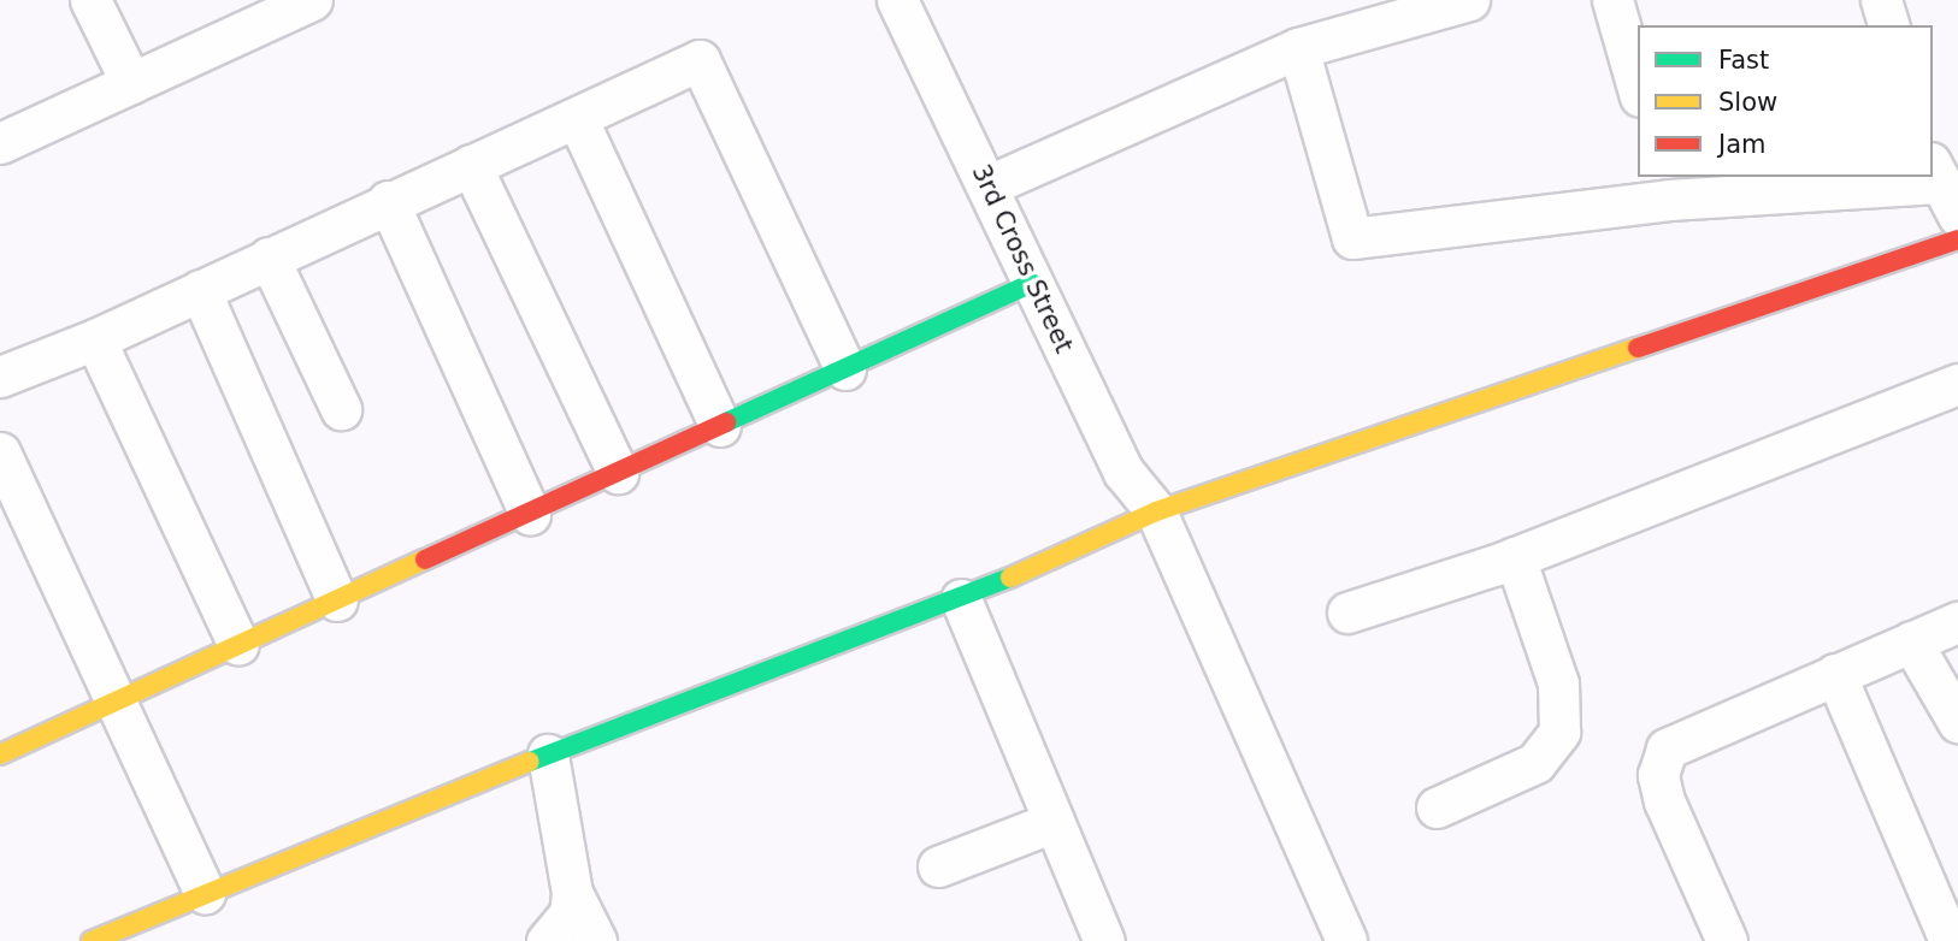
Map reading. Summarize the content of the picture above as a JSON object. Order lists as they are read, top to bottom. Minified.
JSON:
{"streets":{"street":["3rd Cross Street"]},"legend":["Fast","Slow","Jam"]}
